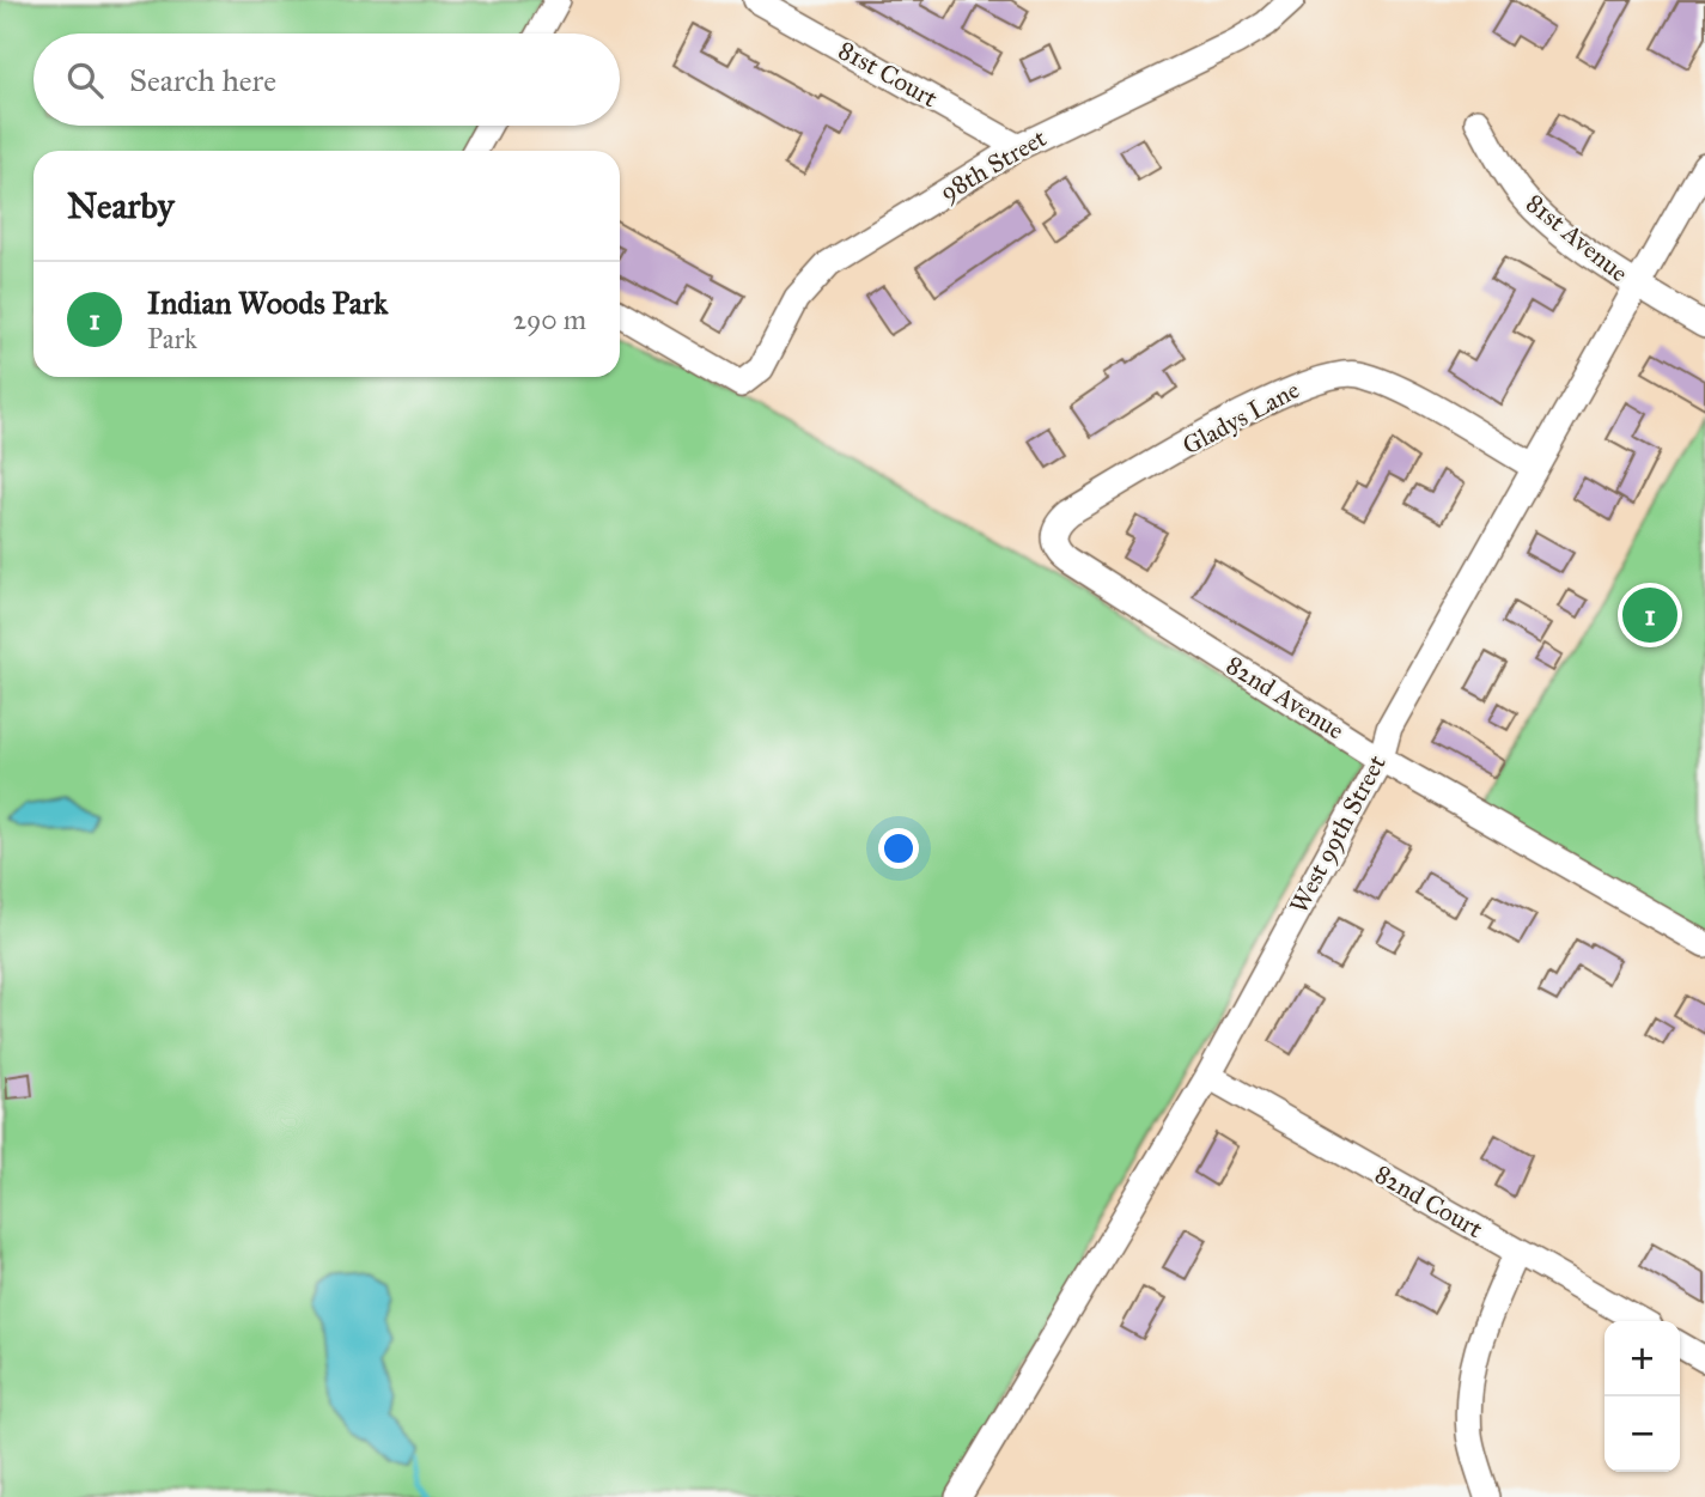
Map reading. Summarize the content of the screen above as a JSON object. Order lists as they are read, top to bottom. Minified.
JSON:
{"streets":{"street":["81st Court","98th Street","81st Avenue","Gladys Lane","82nd Avenue","West 99th Street","82nd Court"]},"crossings":[["81st Court","98th Street"],["81st Avenue","West 99th Street"],["Gladys Lane","82nd Avenue"],["Gladys Lane","West 99th Street"],["82nd Avenue","West 99th Street"],["West 99th Street","82nd Court"]],"page":{"search":"Search here","heading":"Nearby","list":[{"mark":"1","name":"Indian Woods Park","note":"Park","value":"290 m"}],"pins":"1","map_buttons":["+","−"]}}
